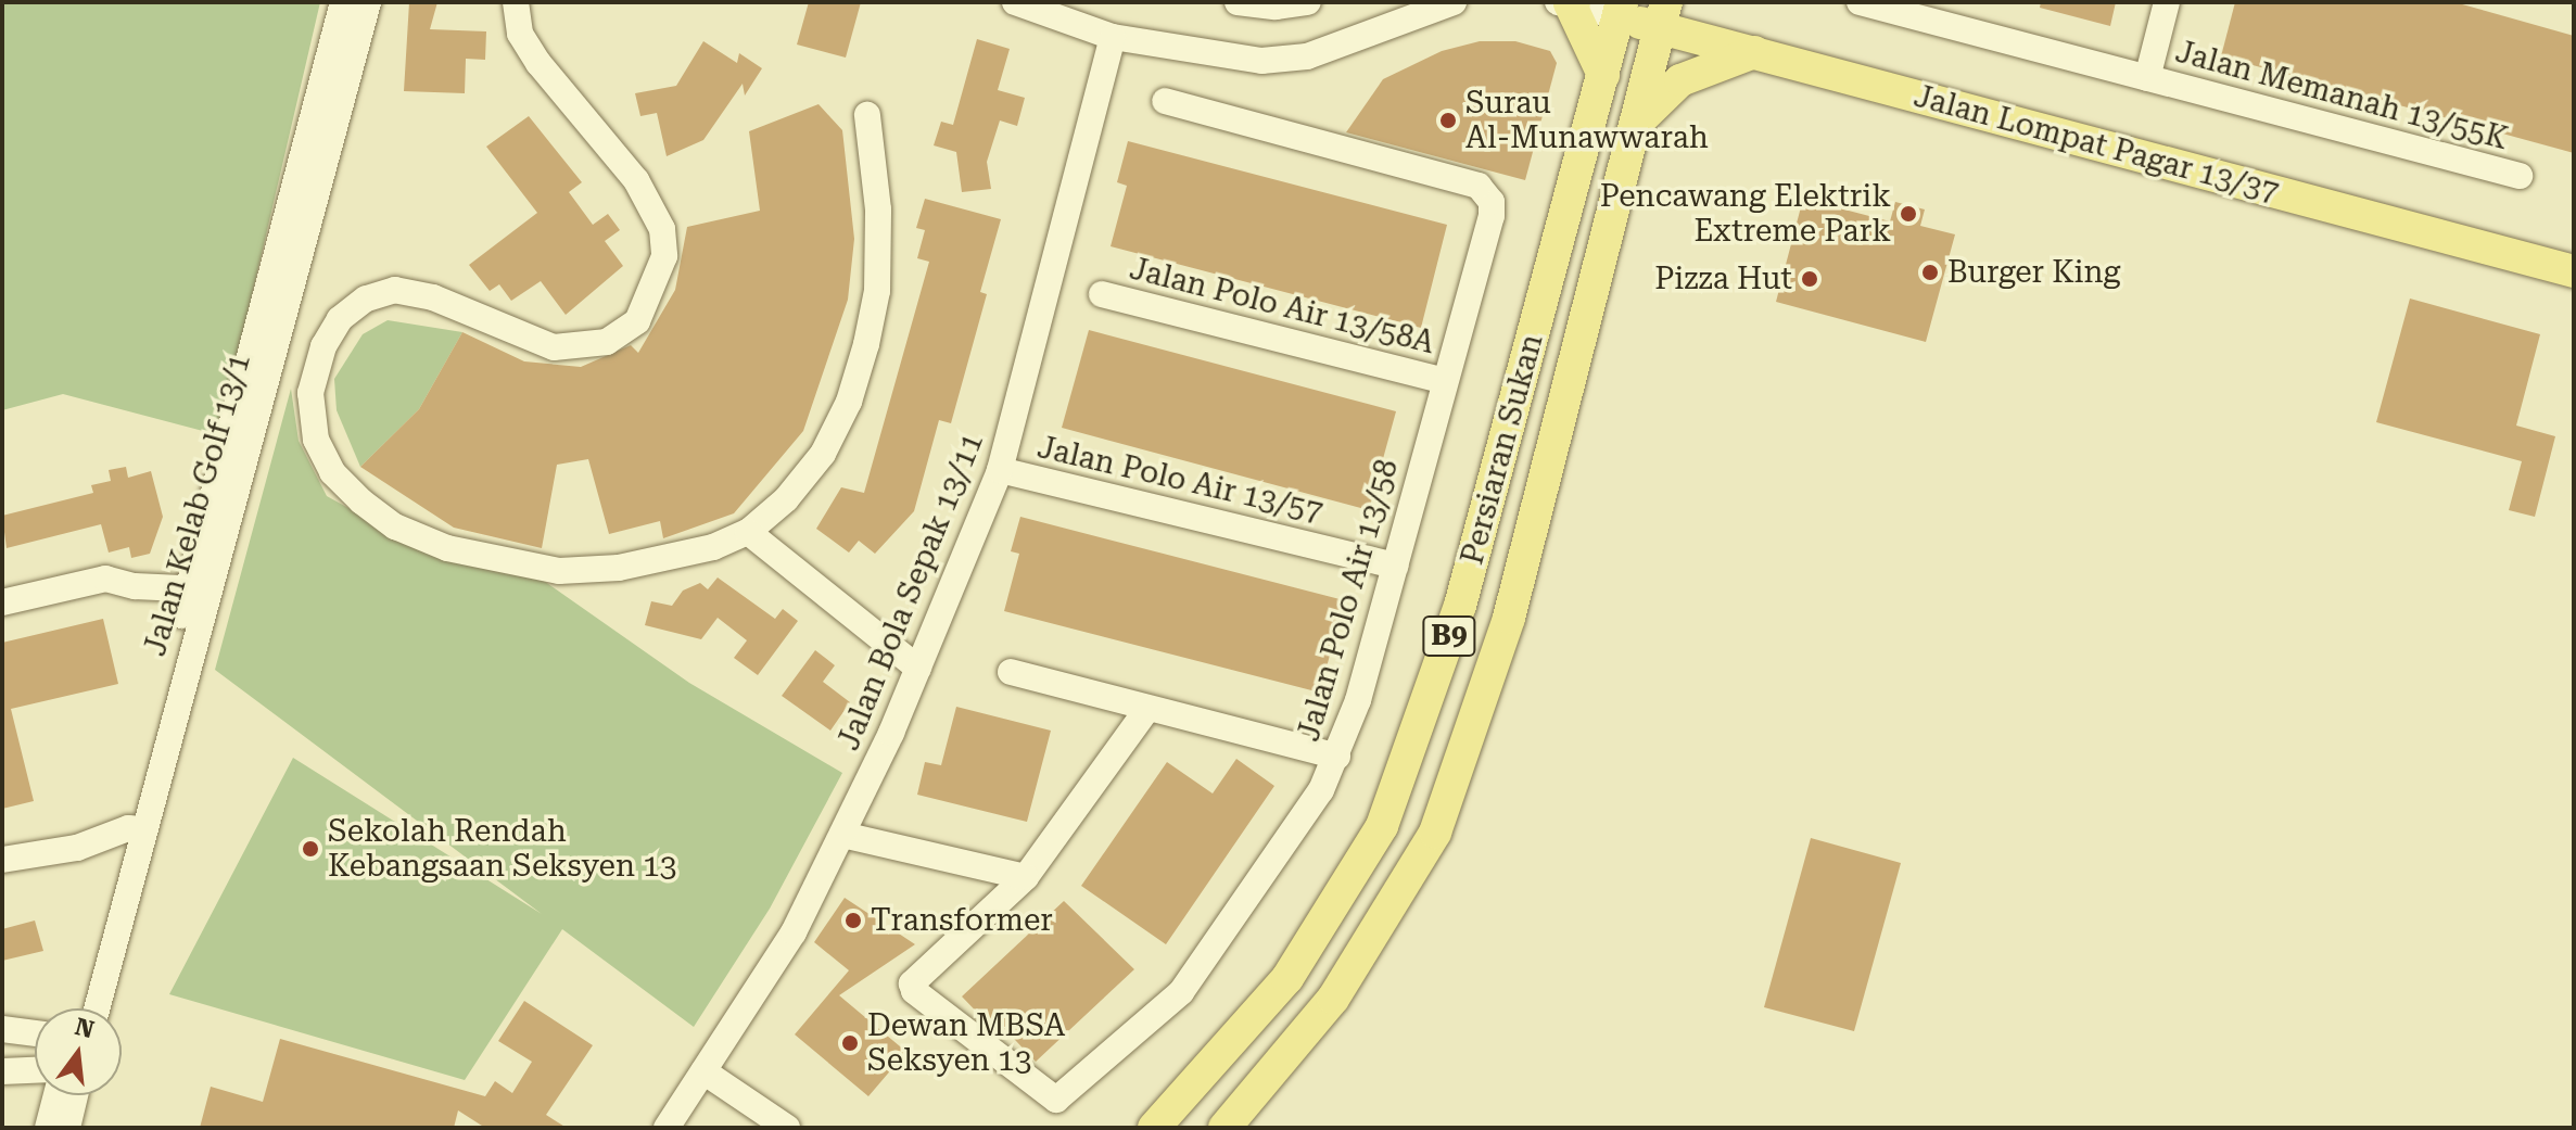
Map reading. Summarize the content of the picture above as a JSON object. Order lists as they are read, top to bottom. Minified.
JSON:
{"streets":{"main road":["Jalan Lompat Pagar 13/37","Persiaran Sukan","B9"],"street":["Jalan Memanah 13/55K","Jalan Polo Air 13/58A","Jalan Polo Air 13/57","Jalan Kelab Golf 13/1","Jalan Bola Sepak 13/11","Jalan Polo Air 13/58"]},"crossings":[["Jalan Lompat Pagar 13/37","Persiaran Sukan"],["Jalan Polo Air 13/58A","Jalan Polo Air 13/58"],["Jalan Polo Air 13/57","Jalan Bola Sepak 13/11"],["Jalan Polo Air 13/57","Jalan Polo Air 13/58"]],"places":["Surau Al-Munawwarah","Pencawang Elektrik Extreme Park","Burger King","Pizza Hut","Sekolah Rendah Kebangsaan Seksyen 13","Transformer","Dewan MBSA Seksyen 13"],"north":"top"}
